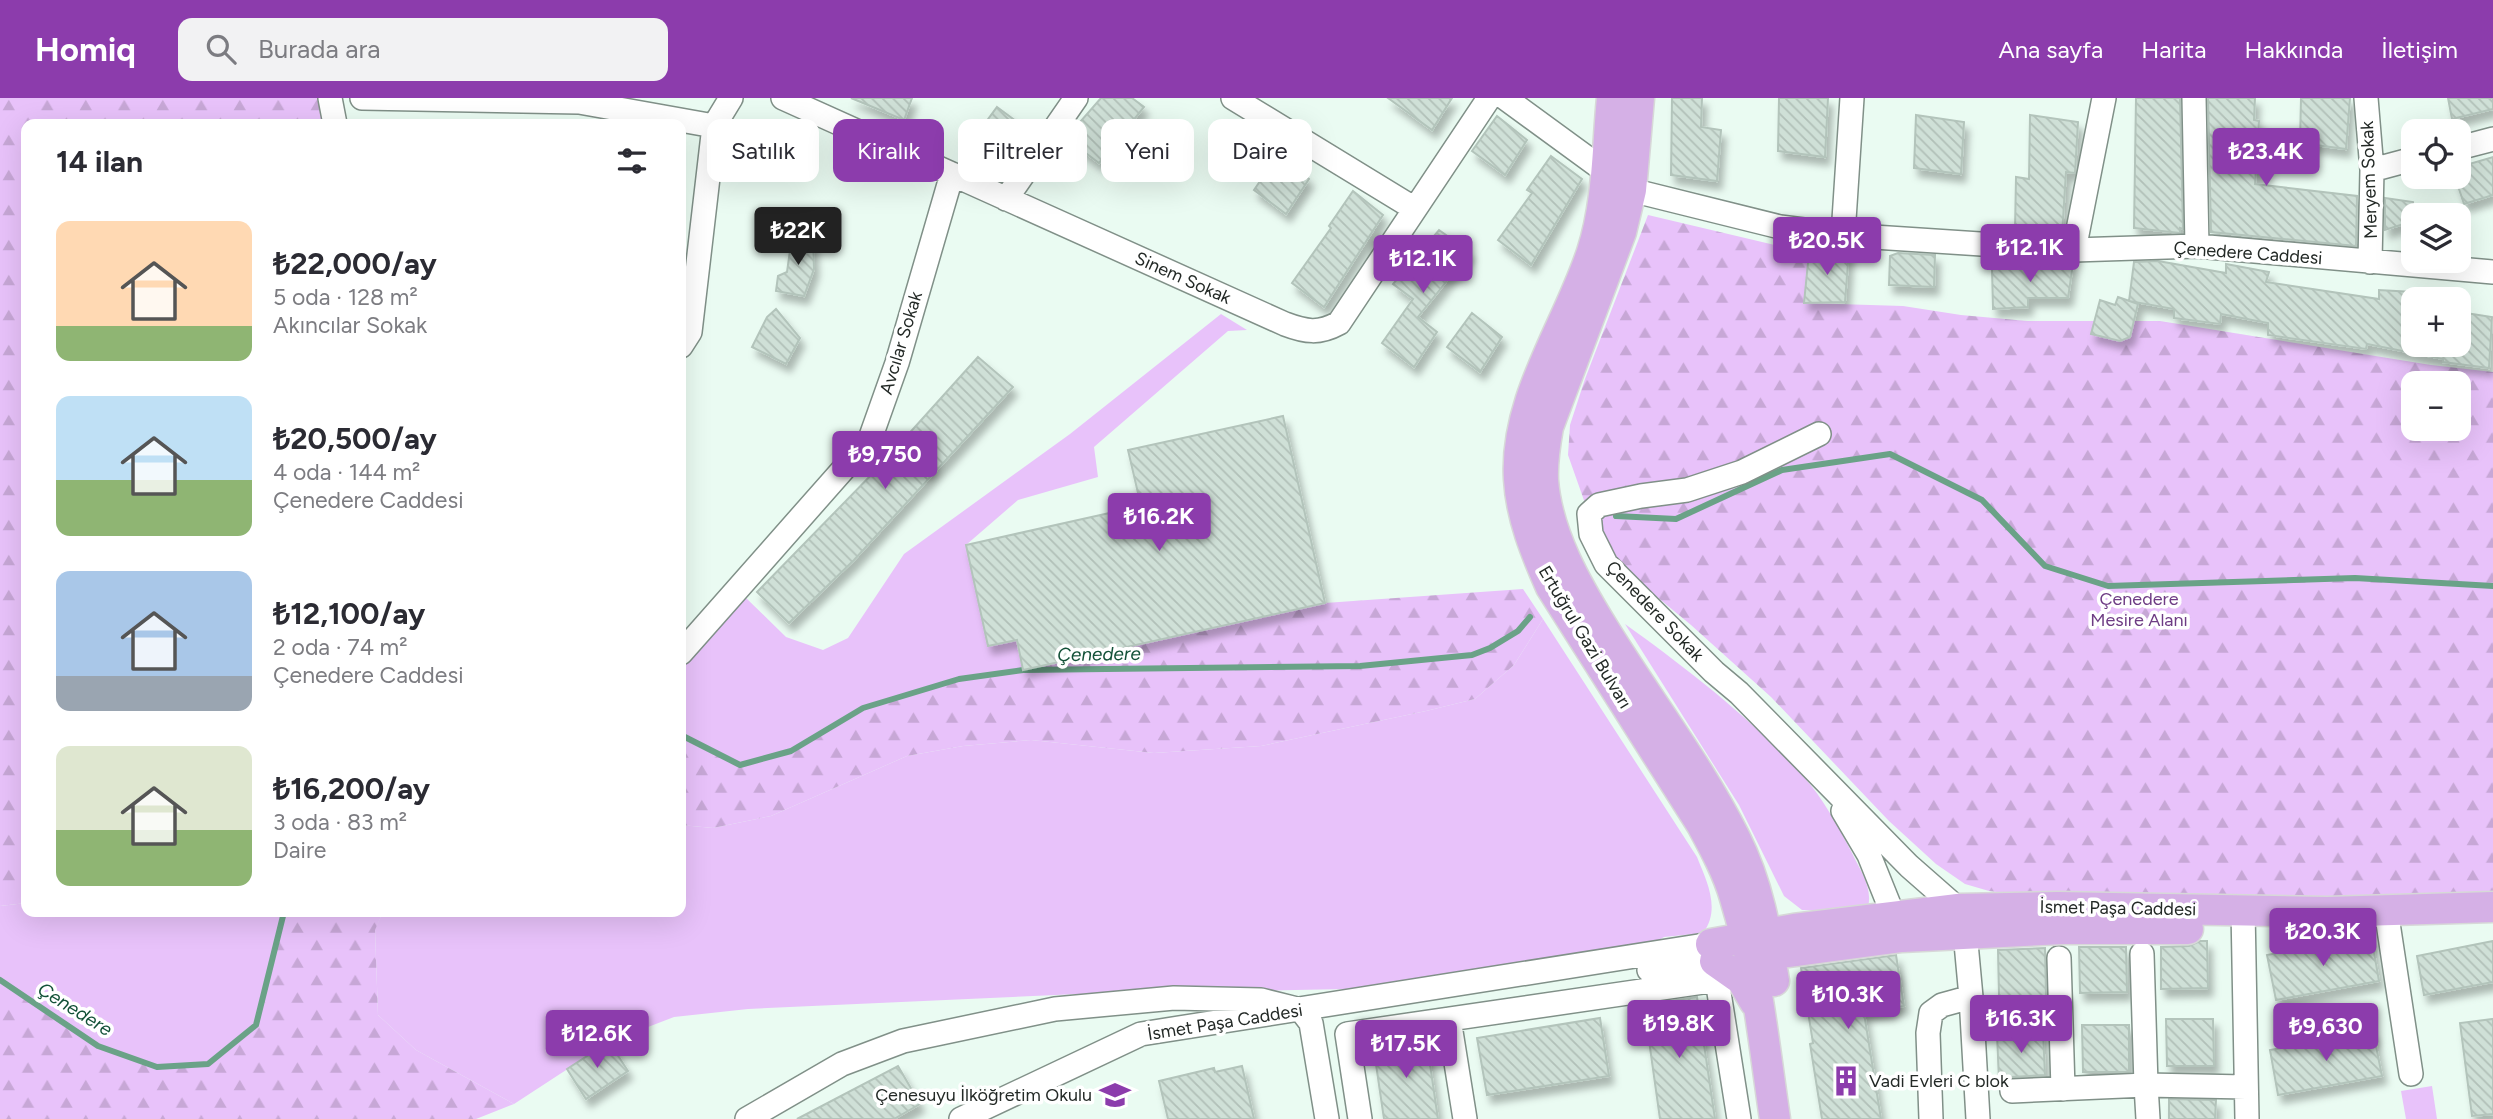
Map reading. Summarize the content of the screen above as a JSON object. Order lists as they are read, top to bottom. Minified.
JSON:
{"streets":{"main road":["Ertuğrul Gazi Bulvarı","İsmet Paşa Caddesi"],"street":["Meryem Sokak","Çenedere Caddesi","Sinem Sokak","Avcılar Sokak","Çenedere Sokak"]},"crossings":[["Meryem Sokak","Çenedere Caddesi"],["Çenedere Caddesi","Ertuğrul Gazi Bulvarı"],["Sinem Sokak","Avcılar Sokak"],["Çenedere Sokak","İsmet Paşa Caddesi"],["Ertuğrul Gazi Bulvarı","İsmet Paşa Caddesi"]],"water":["Çenedere"],"parks":["Çenedere Mesire Alanı"],"places":{"building":["Vadi Evleri C blok"],"school or university":["Çenesuyu İlköğretim Okulu"]},"page":{"header":"Homiq","search":"Burada ara","nav":["Ana sayfa","Harita","Hakkında","İletişim"],"map_buttons":["+","−"],"chip":["Satılık","Kiralık","Filtreler","Yeni","Daire"],"heading":"14 ilan","price":["₺23.4K","₺22K","₺20.5K","₺12.1K","₺12.1K","₺9,750","₺16.2K","₺20.3K","₺10.3K","₺16.3K","₺19.8K","₺9,630","₺12.6K","₺17.5K"],"list":[{"name":"₺22,000/ay","note":"5 oda · 128 m² · Akıncılar Sokak"},{"name":"₺20,500/ay","note":"4 oda · 144 m² · Çenedere Caddesi"},{"name":"₺12,100/ay","note":"2 oda · 74 m² · Çenedere Caddesi"},{"name":"₺16,200/ay","note":"3 oda · 83 m² · Daire"}]}}
